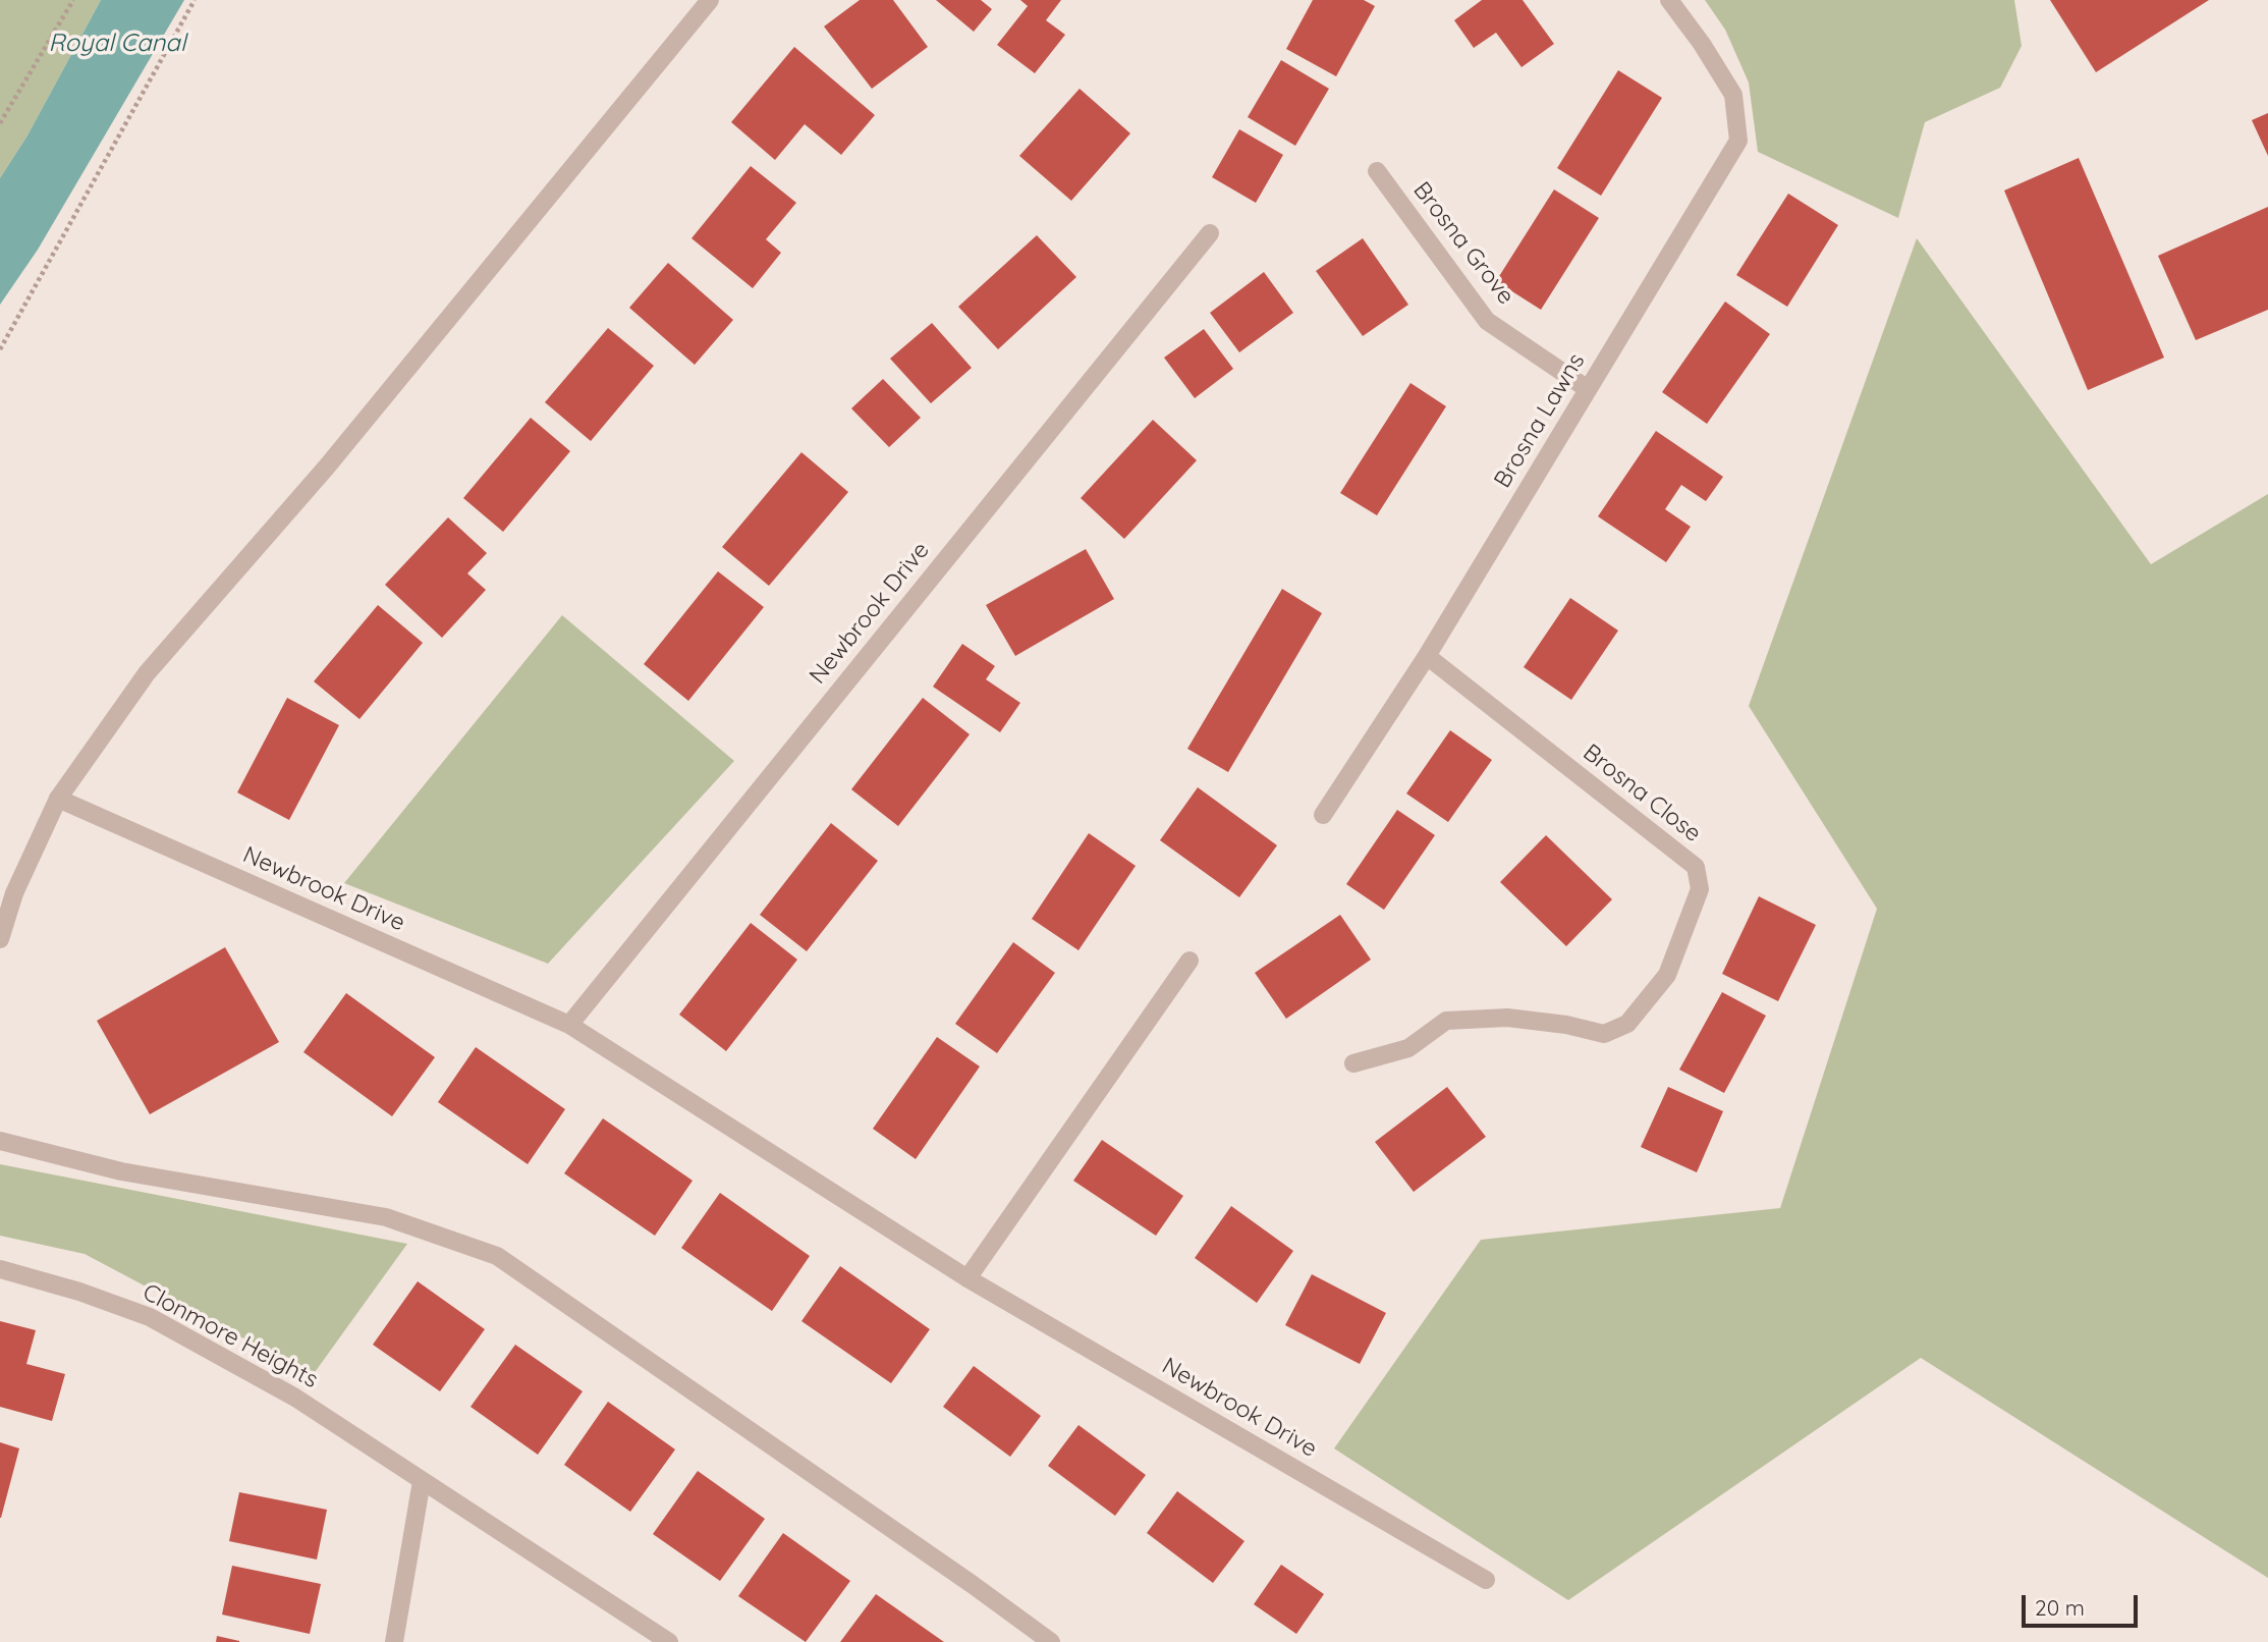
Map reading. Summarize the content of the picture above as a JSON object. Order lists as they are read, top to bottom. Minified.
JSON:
{"streets":{"street":["Brosna Grove","Brosna Lawns","Newbrook Drive","Brosna Close","Clonmore Heights"]},"crossings":[["Brosna Grove","Brosna Lawns"],["Brosna Lawns","Brosna Close"]],"water":["Royal Canal"],"scale_bar":"20 m"}
